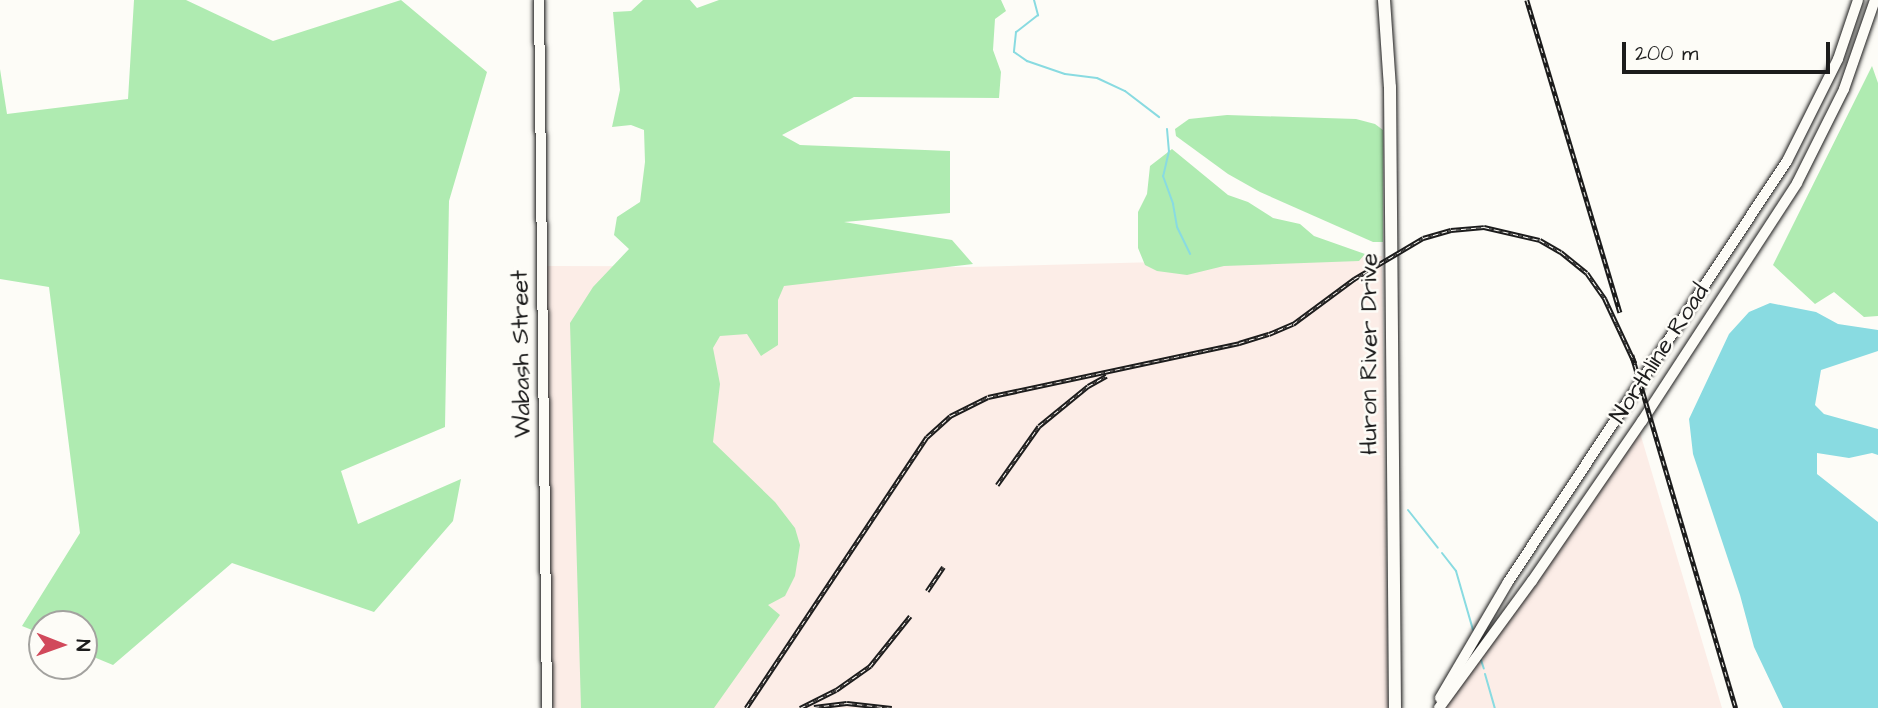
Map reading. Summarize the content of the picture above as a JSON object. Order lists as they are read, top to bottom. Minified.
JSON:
{"streets":{"main road":["Huron River Drive"],"street":["Wabash Street","Northline Road"]},"scale_bar":"200 m","north":"right"}
